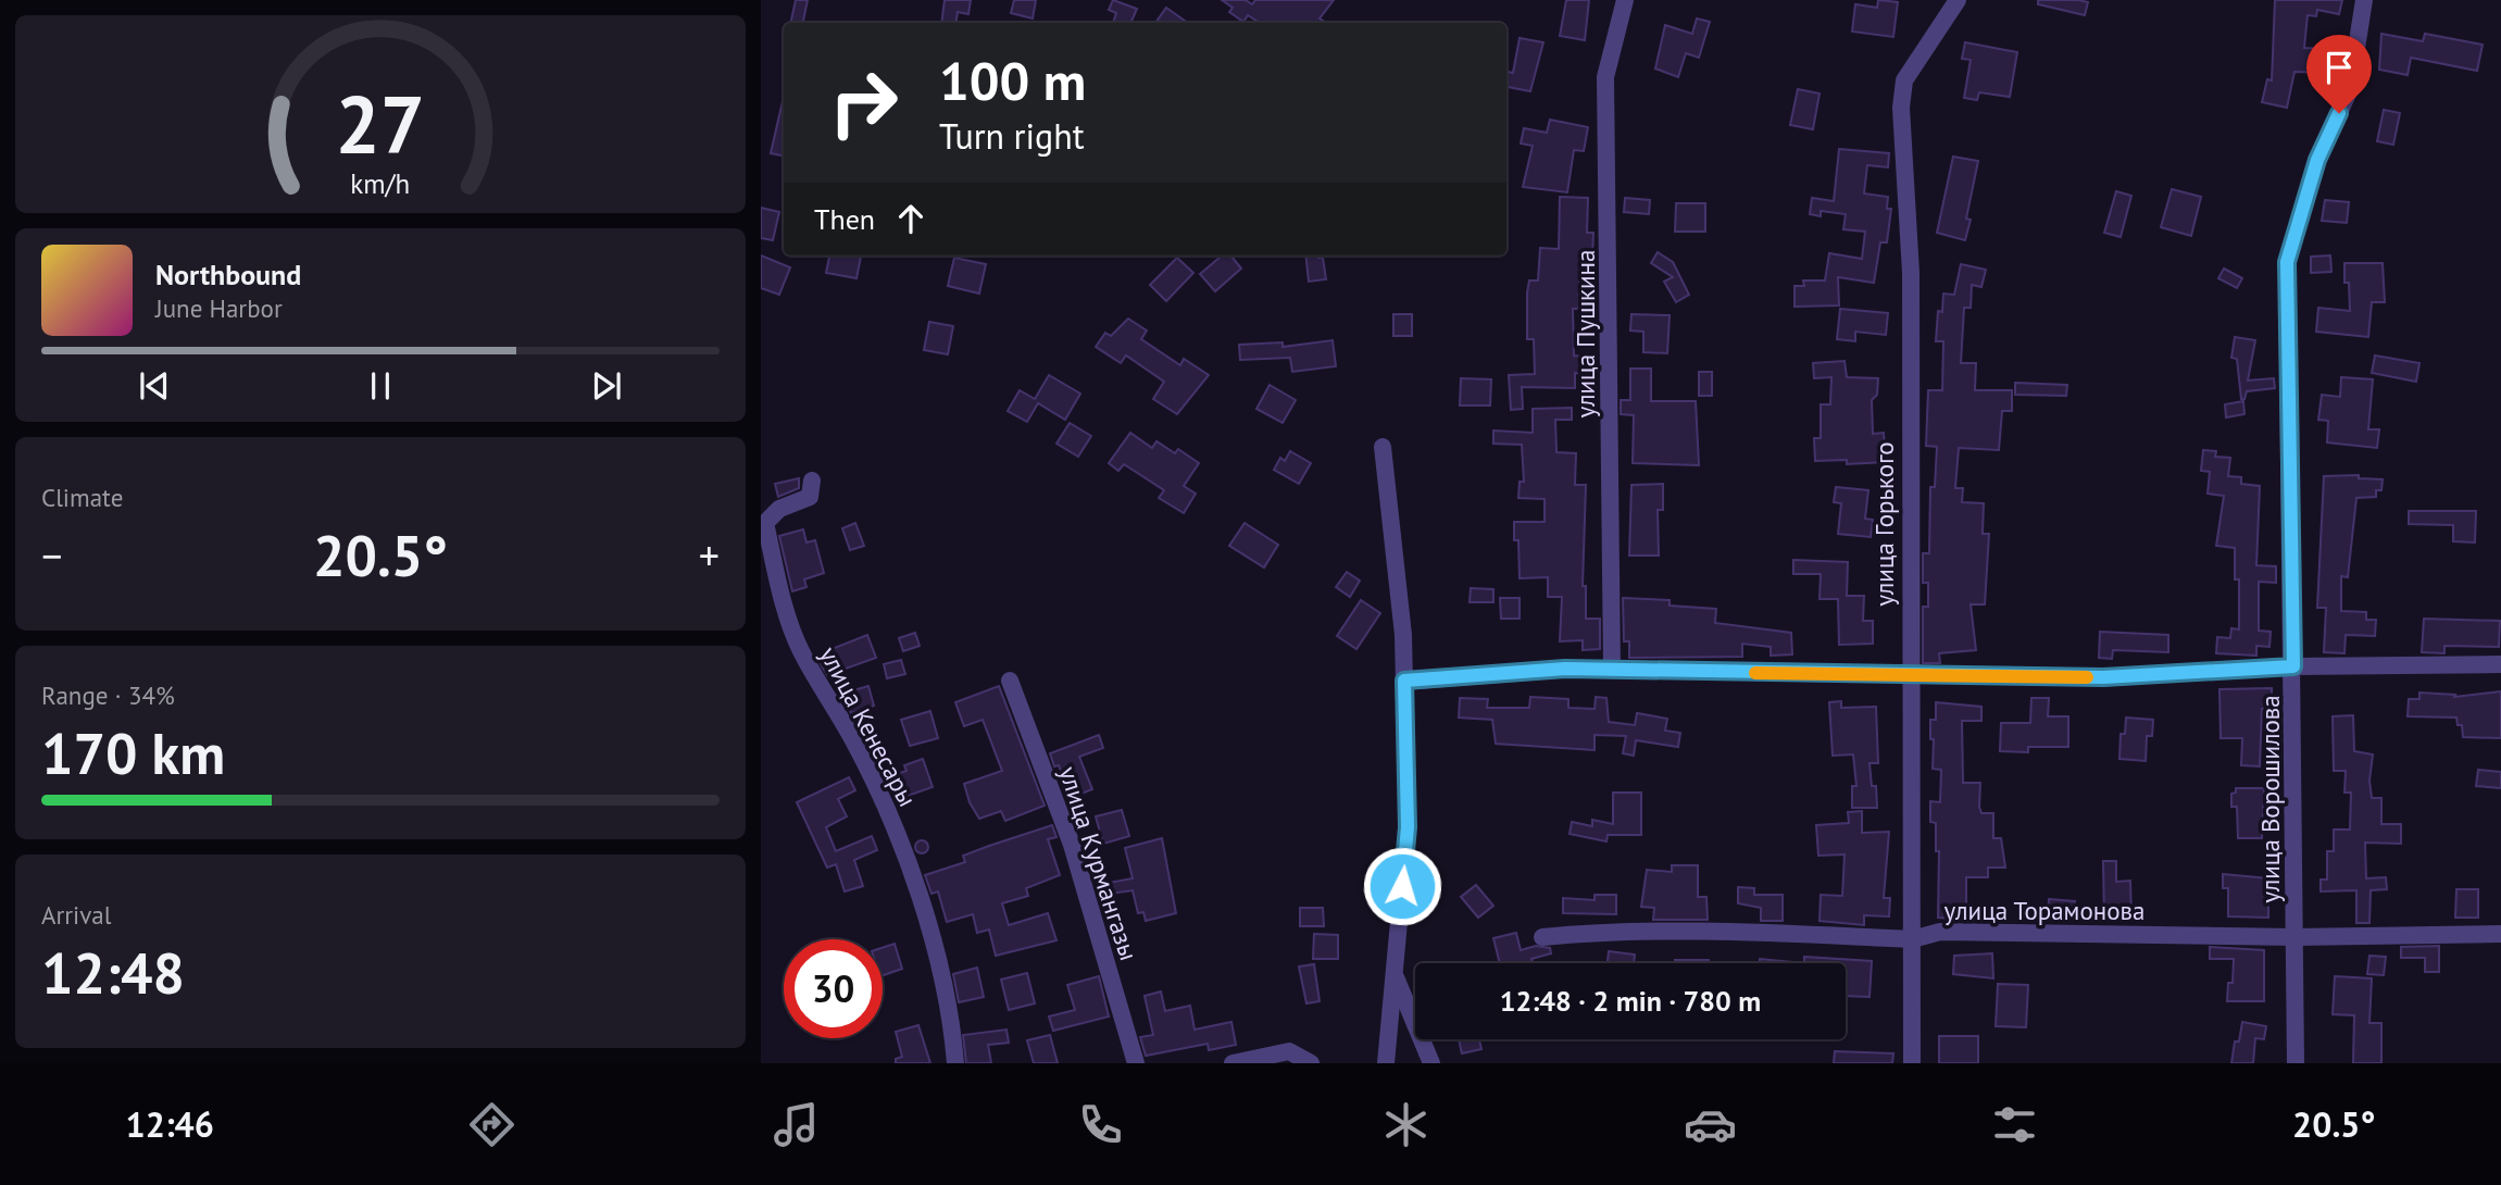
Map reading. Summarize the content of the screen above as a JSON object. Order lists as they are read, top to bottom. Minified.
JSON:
{"streets":{"street":["улица Пушкина","улица Горького","улица Кенесары","улица Ворошилова","улица Курмангазы","улица Торамонова"]},"crossings":[["улица Горького","улица Торамонова"],["улица Ворошилова","улица Торамонова"]],"page":{"turn":["100 m","Turn right"],"then":"Then","song":["Northbound","June Harbor"],"tile":["Climate",["Range · 34%","170 km"],["Arrival","12:48"]],"heat":["−","20.5°","+"],"limit":"30","trip":"12:48 · 2 min · 780 m","tabs":["12:46","20.5°"],"gauge":["27","km/h"]}}
